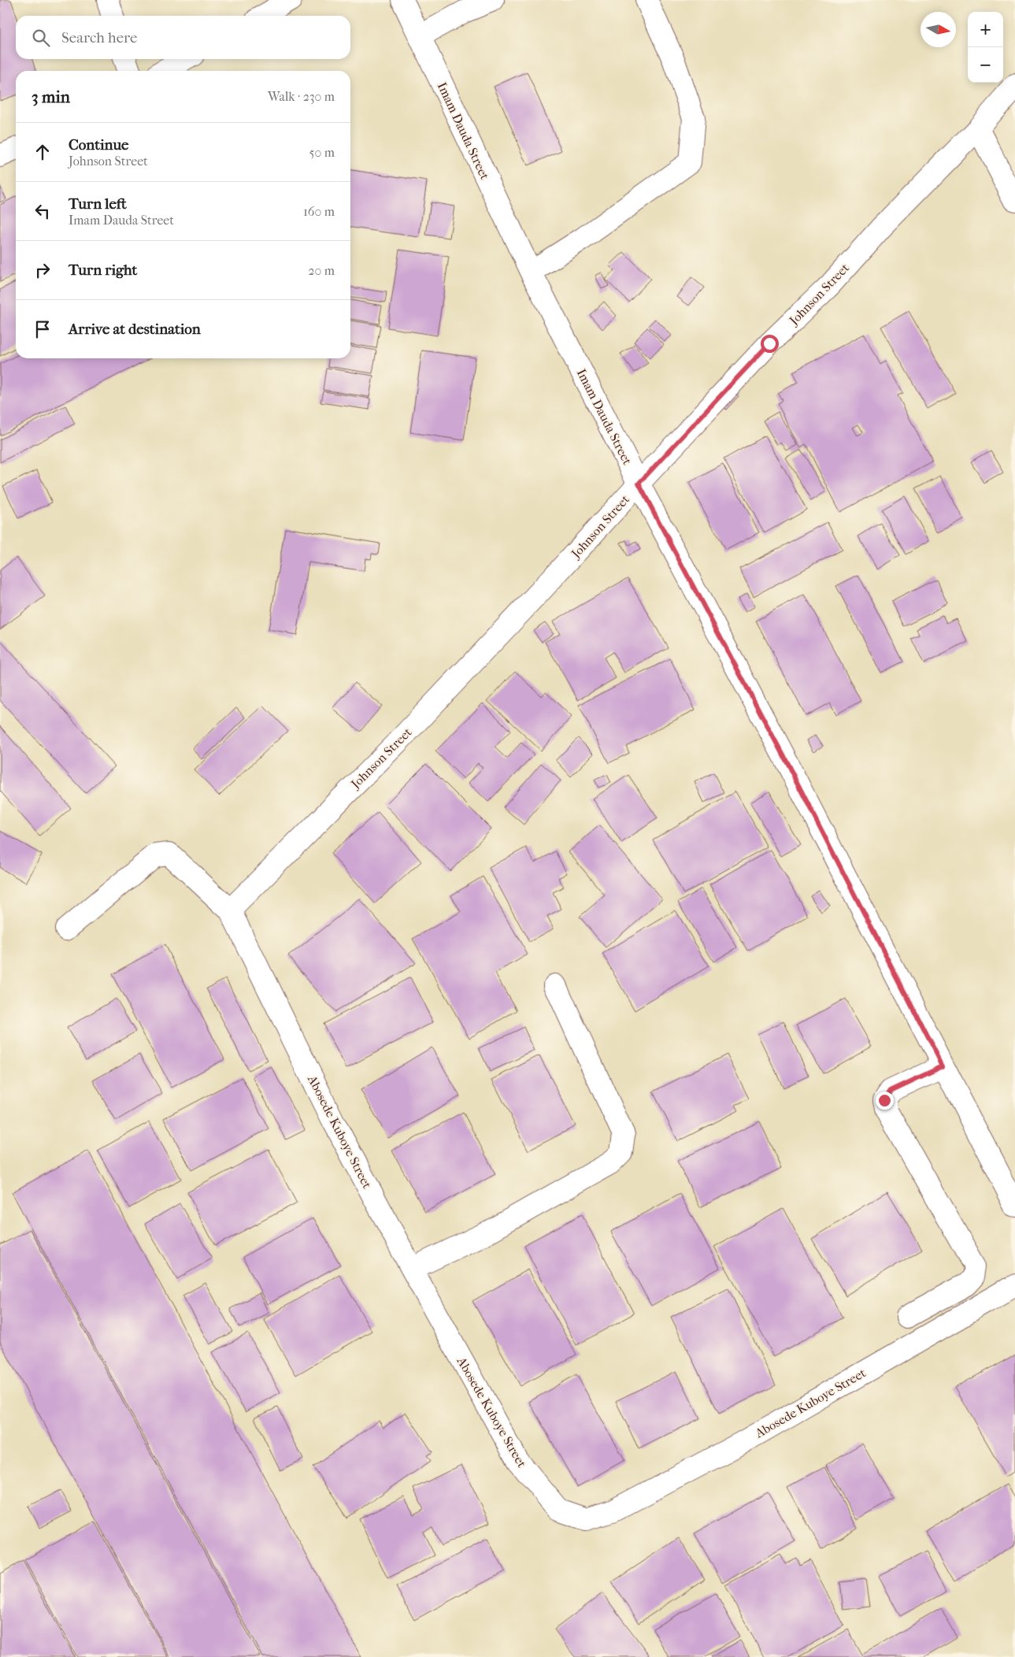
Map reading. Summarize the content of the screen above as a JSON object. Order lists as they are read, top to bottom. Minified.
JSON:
{"streets":{"street":["Imam Dauda Street","Johnson Street","Abosede Kuboye Street"]},"crossings":[["Imam Dauda Street","Johnson Street"],["Johnson Street","Abosede Kuboye Street"]],"north":"right","page":{"map_buttons":["+","−"],"search":"Search here","heading":["3 min","Walk · 230 m"],"list":[["Continue","Johnson Street","50 m"],["Turn left","Imam Dauda Street","160 m"],["Turn right","20 m"],"Arrive at destination"]}}
